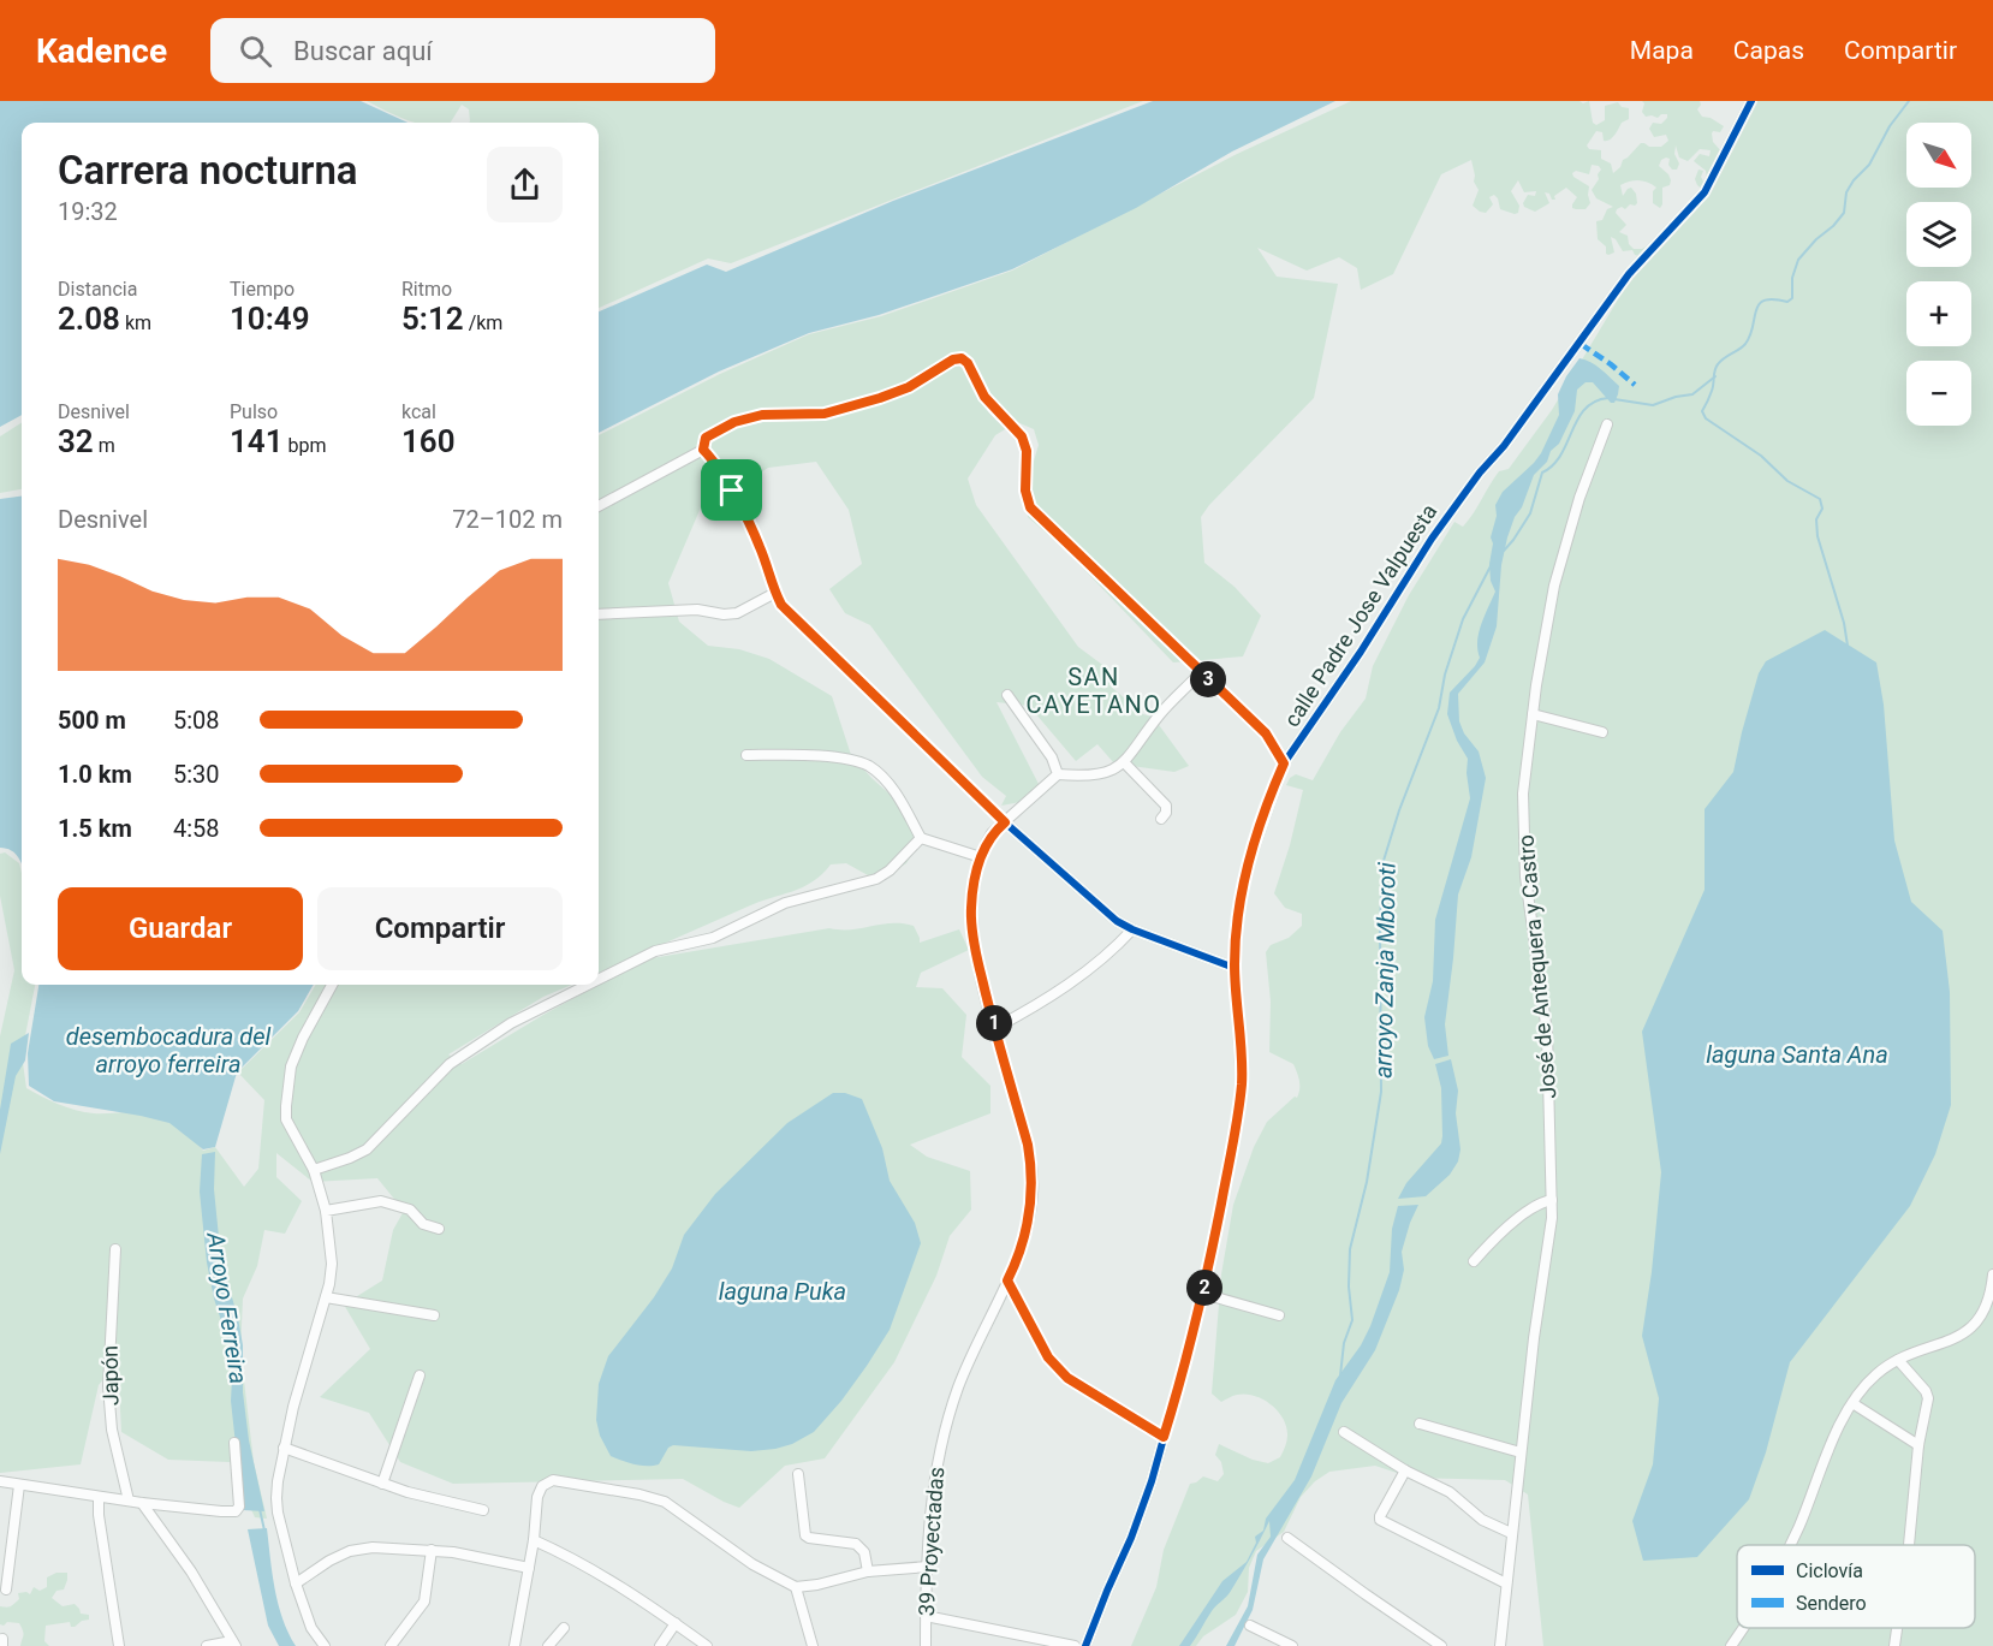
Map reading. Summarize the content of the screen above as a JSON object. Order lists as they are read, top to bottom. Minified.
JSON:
{"streets":{"street":["calle Padre Jose Valpuesta","José de Antequera y Castro","Japón","39 Proyectadas"]},"districts":["SAN CAYETANO"],"water":["arroyo Zanja Mboroti","desembocadura del arroyo ferreira","laguna Santa Ana","laguna Puka","Arroyo Ferreira"],"legend":["Ciclovía","Sendero"],"north":"bottom right","page":{"header":"Kadence","search":"Buscar aquí","nav":["Mapa","Capas","Compartir"],"map_buttons":["+","−"],"heading":["Carrera nocturna","19:32"],"stats":[["Distancia","2.08 km"],["Tiempo","10:49"],["Ritmo","5:12 /km"],["Desnivel","32 m"],["Pulso","141 bpm"],["kcal","160"]],"chart":["Desnivel","72–102 m"],"pins":["3","1","2"],"list":[{"name":"500 m","note":"5:08"},{"name":"1.0 km","note":"5:30"},{"name":"1.5 km","note":"4:58"}],"buttons":["Guardar","Compartir"]}}
